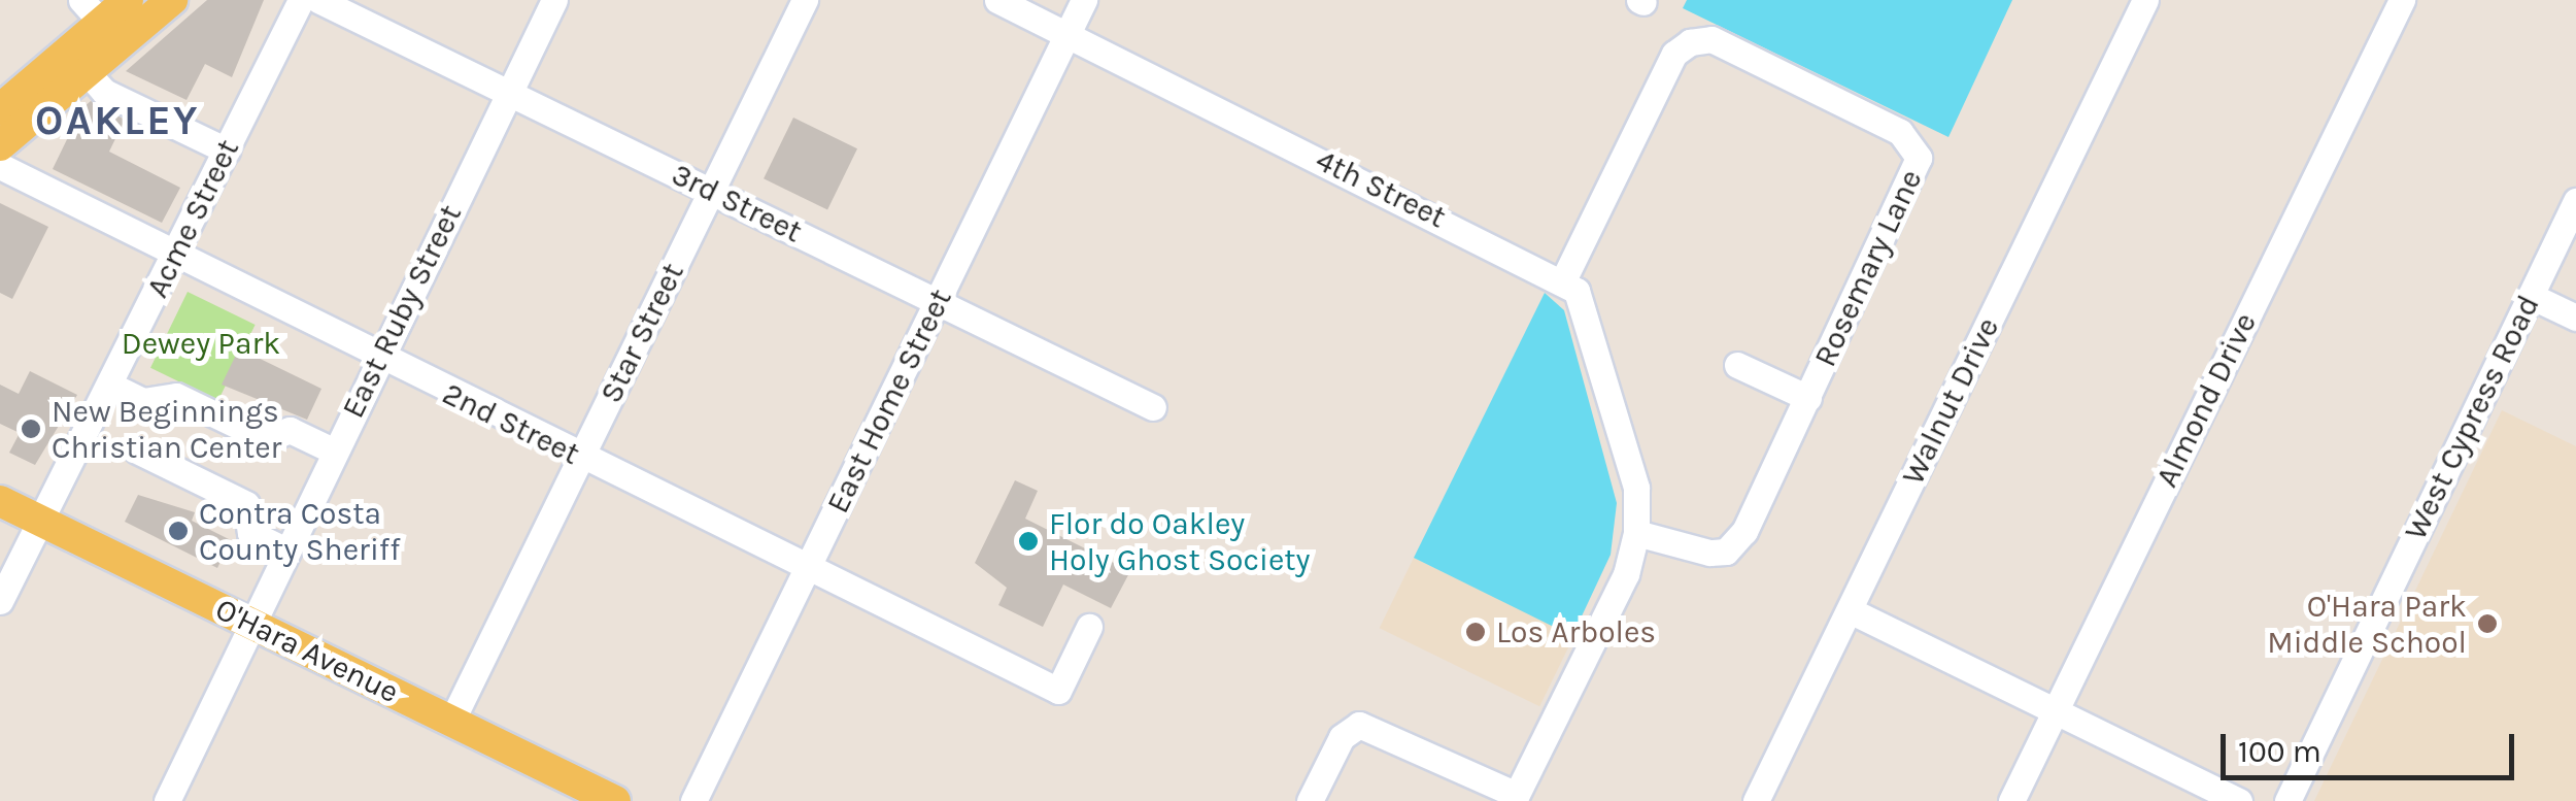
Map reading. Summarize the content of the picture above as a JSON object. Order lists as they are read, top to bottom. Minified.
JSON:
{"streets":{"main road":["O'Hara Avenue"],"street":["4th Street","3rd Street","Acme Street","Rosemary Lane","East Ruby Street","Star Street","Almond Drive","East Home Street","Walnut Drive","West Cypress Road","2nd Street"]},"crossings":[["4th Street","Rosemary Lane"],["4th Street","East Home Street"],["3rd Street","East Ruby Street"],["3rd Street","Star Street"],["3rd Street","East Home Street"],["Acme Street","2nd Street"],["Acme Street","O'Hara Avenue"],["East Ruby Street","2nd Street"],["East Ruby Street","O'Hara Avenue"],["Star Street","2nd Street"],["Star Street","O'Hara Avenue"],["East Home Street","2nd Street"]],"districts":["OAKLEY"],"parks":["Dewey Park"],"places":["New Beginnings Christian Center","Contra Costa County Sheriff","Flor do Oakley Holy Ghost Society","O'Hara Park Middle School","Los Arboles"],"scale_bar":"100 m"}
